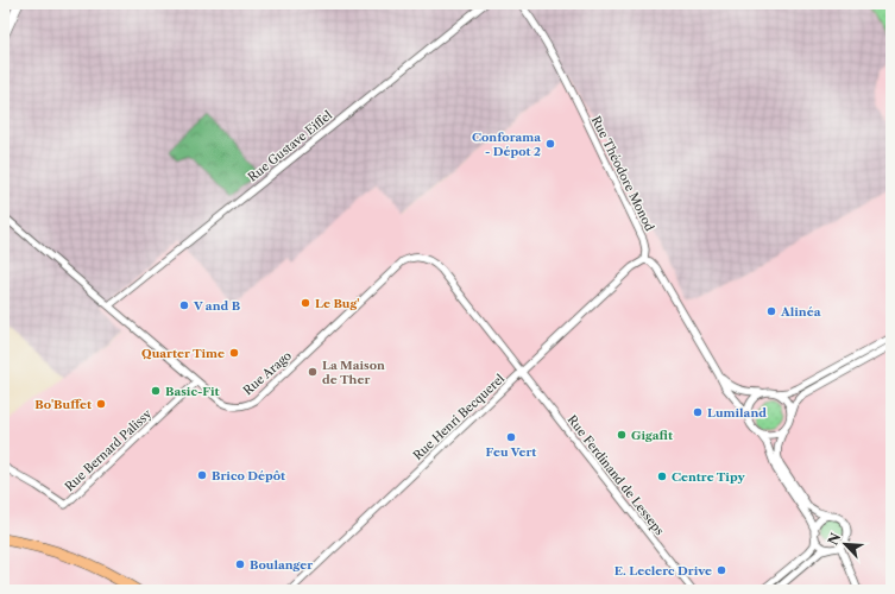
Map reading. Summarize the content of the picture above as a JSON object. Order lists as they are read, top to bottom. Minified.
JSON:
{"streets":{"street":["Rue Gustave Eiffel","Rue Théodore Monod","Rue Arago","Rue Henri Becquerel","Rue Bernard Palissy","Rue Ferdinand de Lesseps"]},"crossings":[["Rue Gustave Eiffel","Rue Arago"],["Rue Théodore Monod","Rue Henri Becquerel"],["Rue Arago","Rue Henri Becquerel"],["Rue Arago","Rue Bernard Palissy"],["Rue Arago","Rue Ferdinand de Lesseps"],["Rue Henri Becquerel","Rue Ferdinand de Lesseps"]],"places":["Conforama - Dépot 2","Le Bug'","V and B","Alinéa","Quarter Time","La Maison de Ther","Basic-Fit","Bo'Buffet","Lumiland","Gigafit","Feu Vert","Brico Dépôt","Centre Tipy","Boulanger","E. Leclerc Drive"],"north":"top left"}
